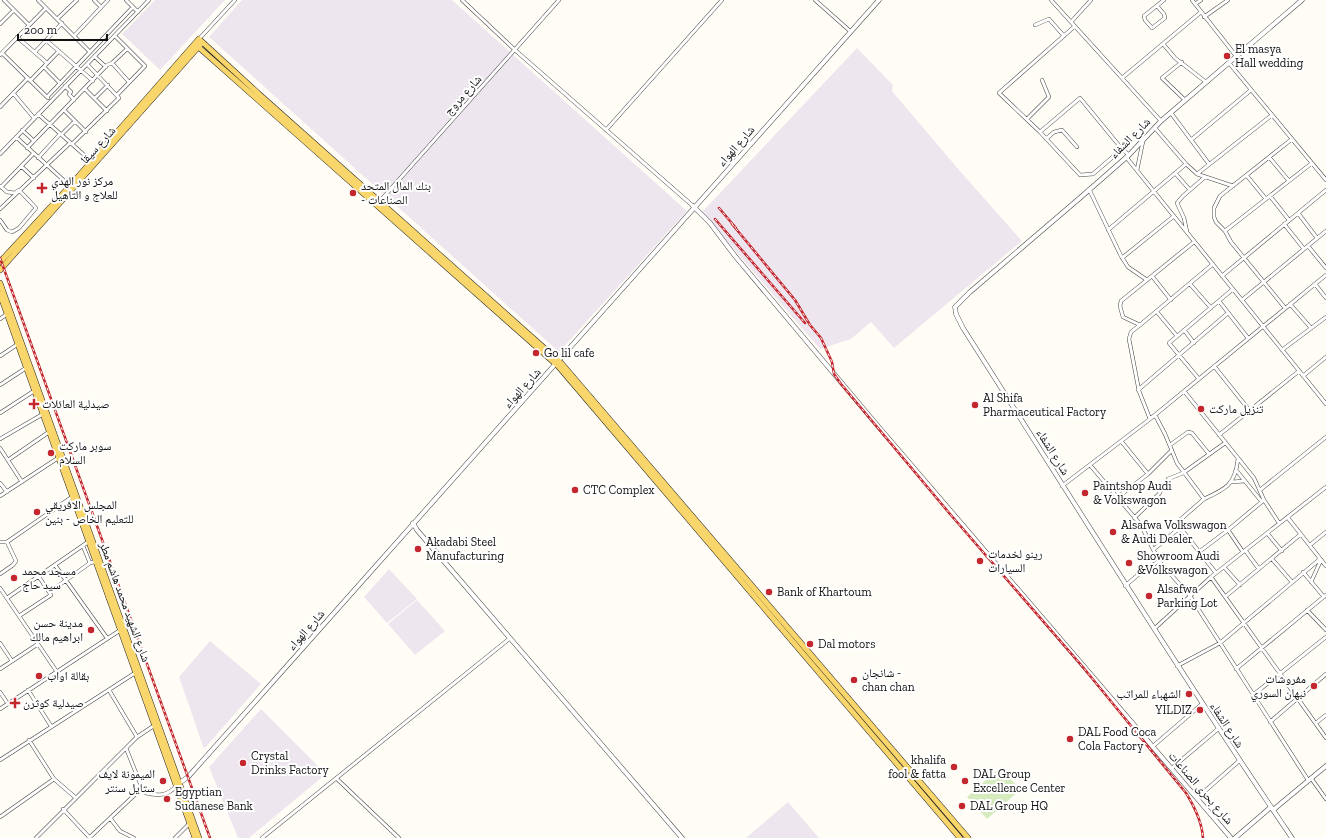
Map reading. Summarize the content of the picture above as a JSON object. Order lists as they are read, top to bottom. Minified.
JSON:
{"streets":{"main road":["شارع سيقا","شارع الشهيد محمد هاشم مطر"],"street":["شارع مروج","شارع الشفاء","شارع الهواء","شارع بحرى الصناعات"]},"crossings":[["شارع الهواء","شارع الشهيد محمد هاشم مطر"],["شارع الهواء","شارع بحرى الصناعات"]],"places":{"other":["El masya Hall wedding","بنك المال المتحد - الصناعات","Go lil cafe","Al Shifa Pharmaceutical Factory","تنزيل ماركت","سوبر ماركت السلام","CTC Complex","Paintshop Audi & Volkswagon","المجلس الافريقي للتعليم الخاص - بنين","Alsafwa Volkswagon & Audi Dealer","Akadabi Steel Manufacturing","رينو لخدمات السيارات","Showroom Audi &Volkswagon","مسجد محمد سيد حاج","Bank of Khartoum","Alsafwa Parking Lot","مدينة حسن ابراهيم مالك","Dal motors","بقالة اواب","شانجان - chan chan","مفروشات نبهان السوري","الشهباء للمراتب","YILDIZ","DAL Food Coca Cola Factory","Crystal Drinks Factory","khalifa fool & fatta","الميمونة لايف ستايل سنتر","DAL Group Excellence Center","Egyptian Sudanese Bank","DAL Group HQ"],"health":["مركز نور الهدي للعلاج و التاهيل","صيدلية العائلات","صيدلية كوثرن"]},"scale_bar":"200 m"}
